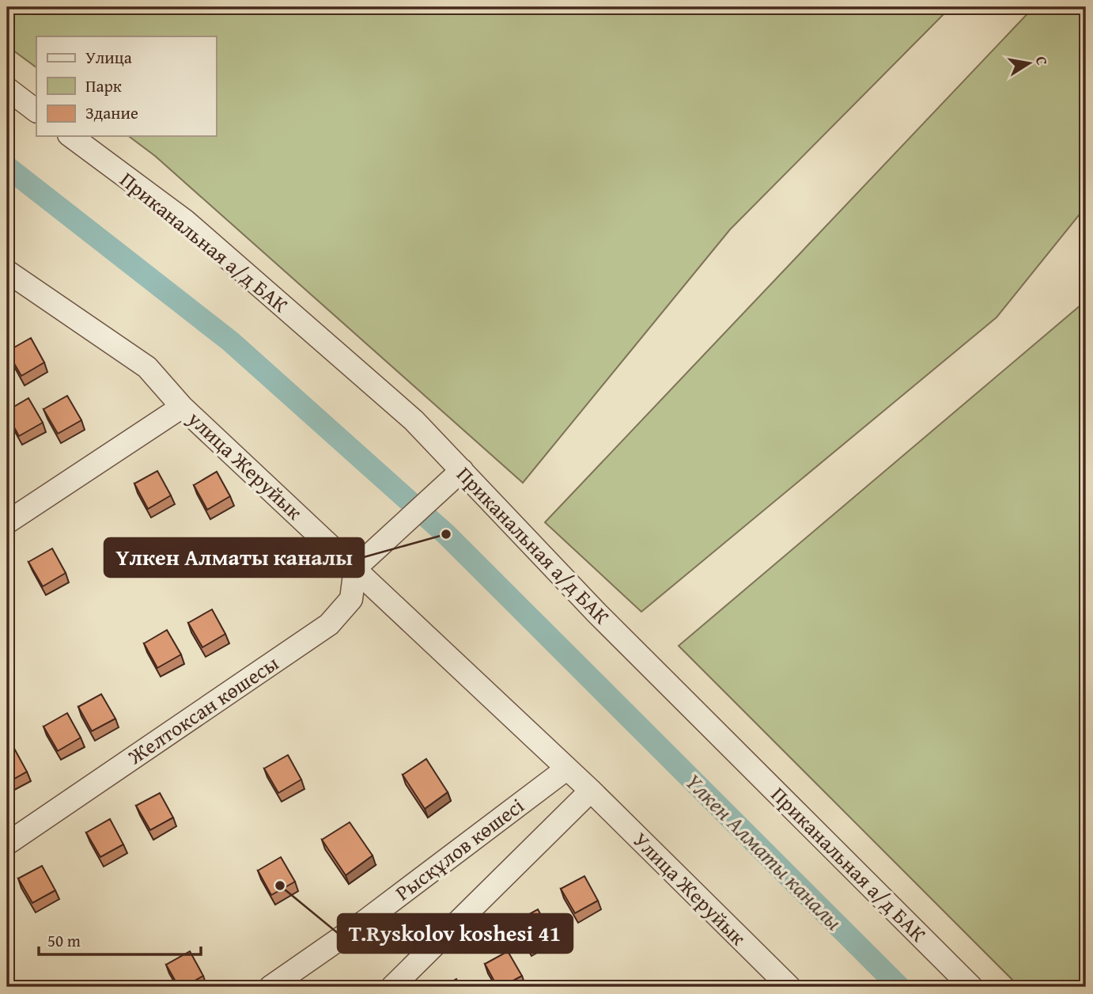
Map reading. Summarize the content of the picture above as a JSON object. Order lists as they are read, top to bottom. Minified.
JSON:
{"streets":{"street":["Приканальная а/д БАК","улица Жеруйык","Желтоксан көшесы","Рысқұлов көшесі","Улица Жеруйык"]},"crossings":[["улица Жеруйык","Желтоксан көшесы"],["улица Жеруйык","Рысқұлов көшесі"],["улица Жеруйык","Улица Жеруйык"]],"water":["Үлкен Алматы каналы"],"places":["Үлкен Алматы каналы","T.Ryskolov koshesi 41"],"legend":["Улица","Парк","Здание"],"scale_bar":"50 m","north":"right"}
